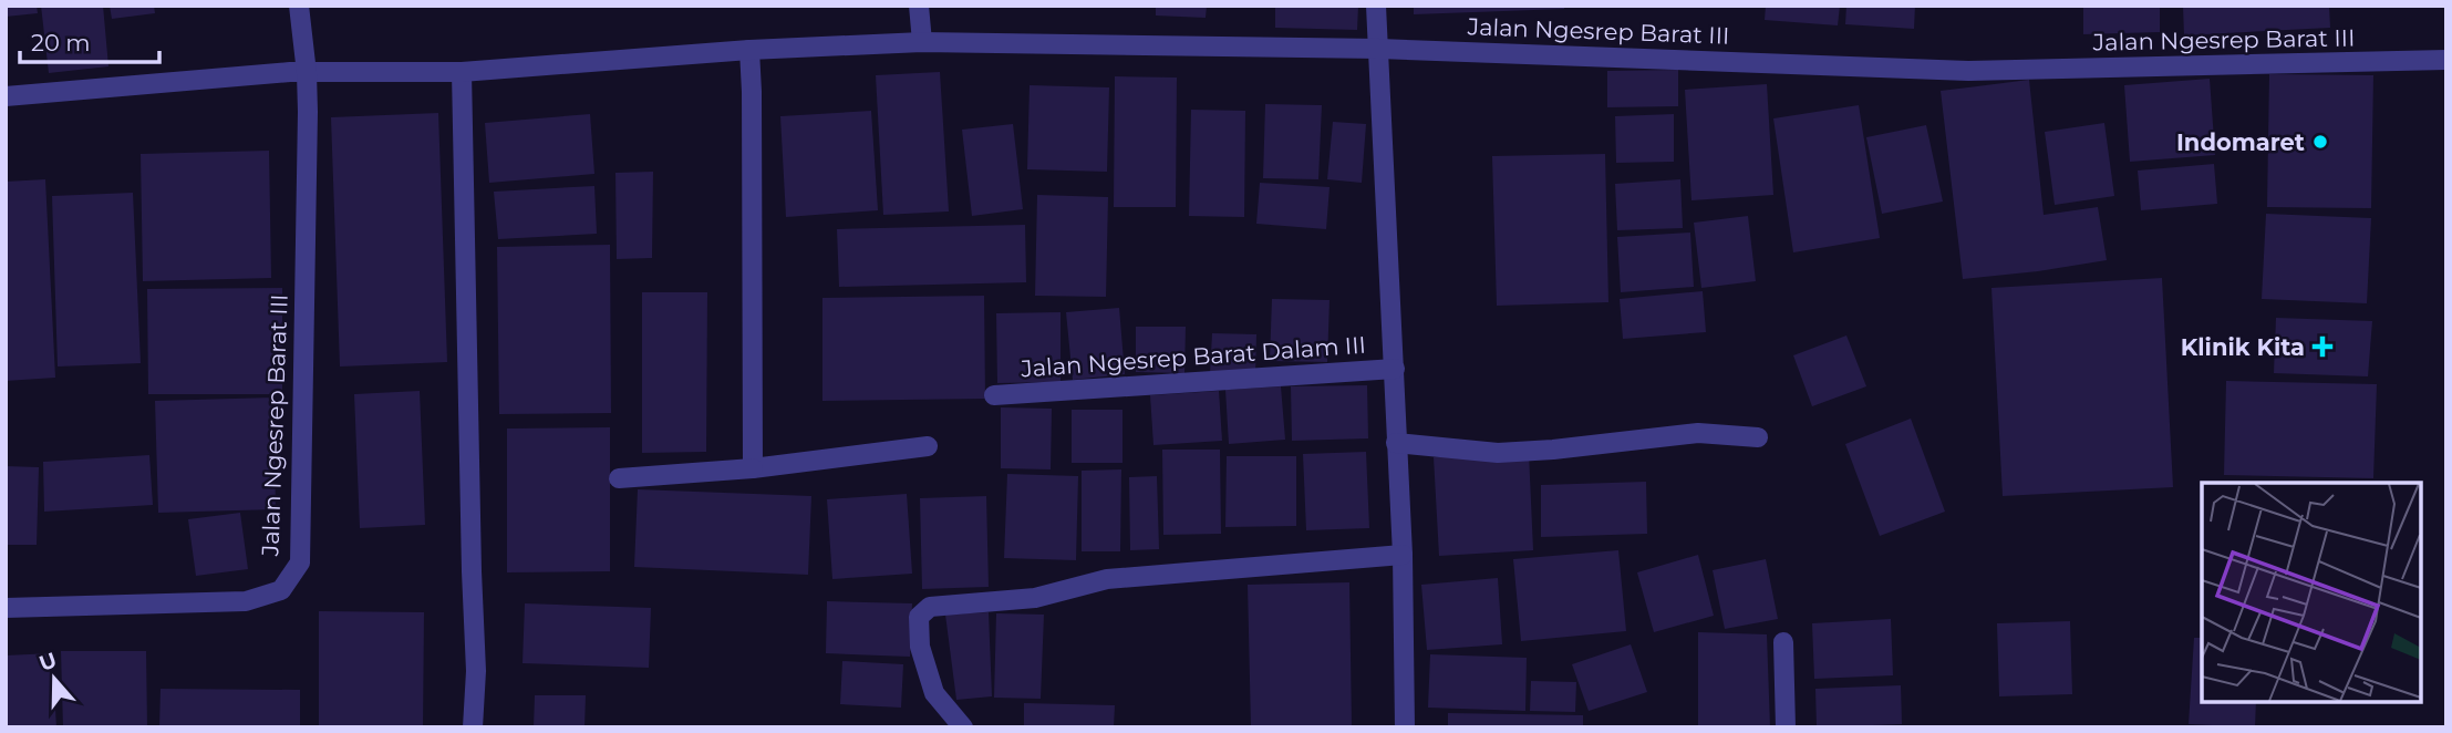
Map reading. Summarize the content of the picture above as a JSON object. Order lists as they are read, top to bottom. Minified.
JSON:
{"streets":{"street":["Jalan Ngesrep Barat III","Jalan Ngesrep Barat Dalam III"]},"crossings":[["Jalan Ngesrep Barat III","Jalan Ngesrep Barat Dalam III"]],"places":{"other":["Indomaret"],"health":["Klinik Kita"]},"scale_bar":"20 m","north":"top"}
